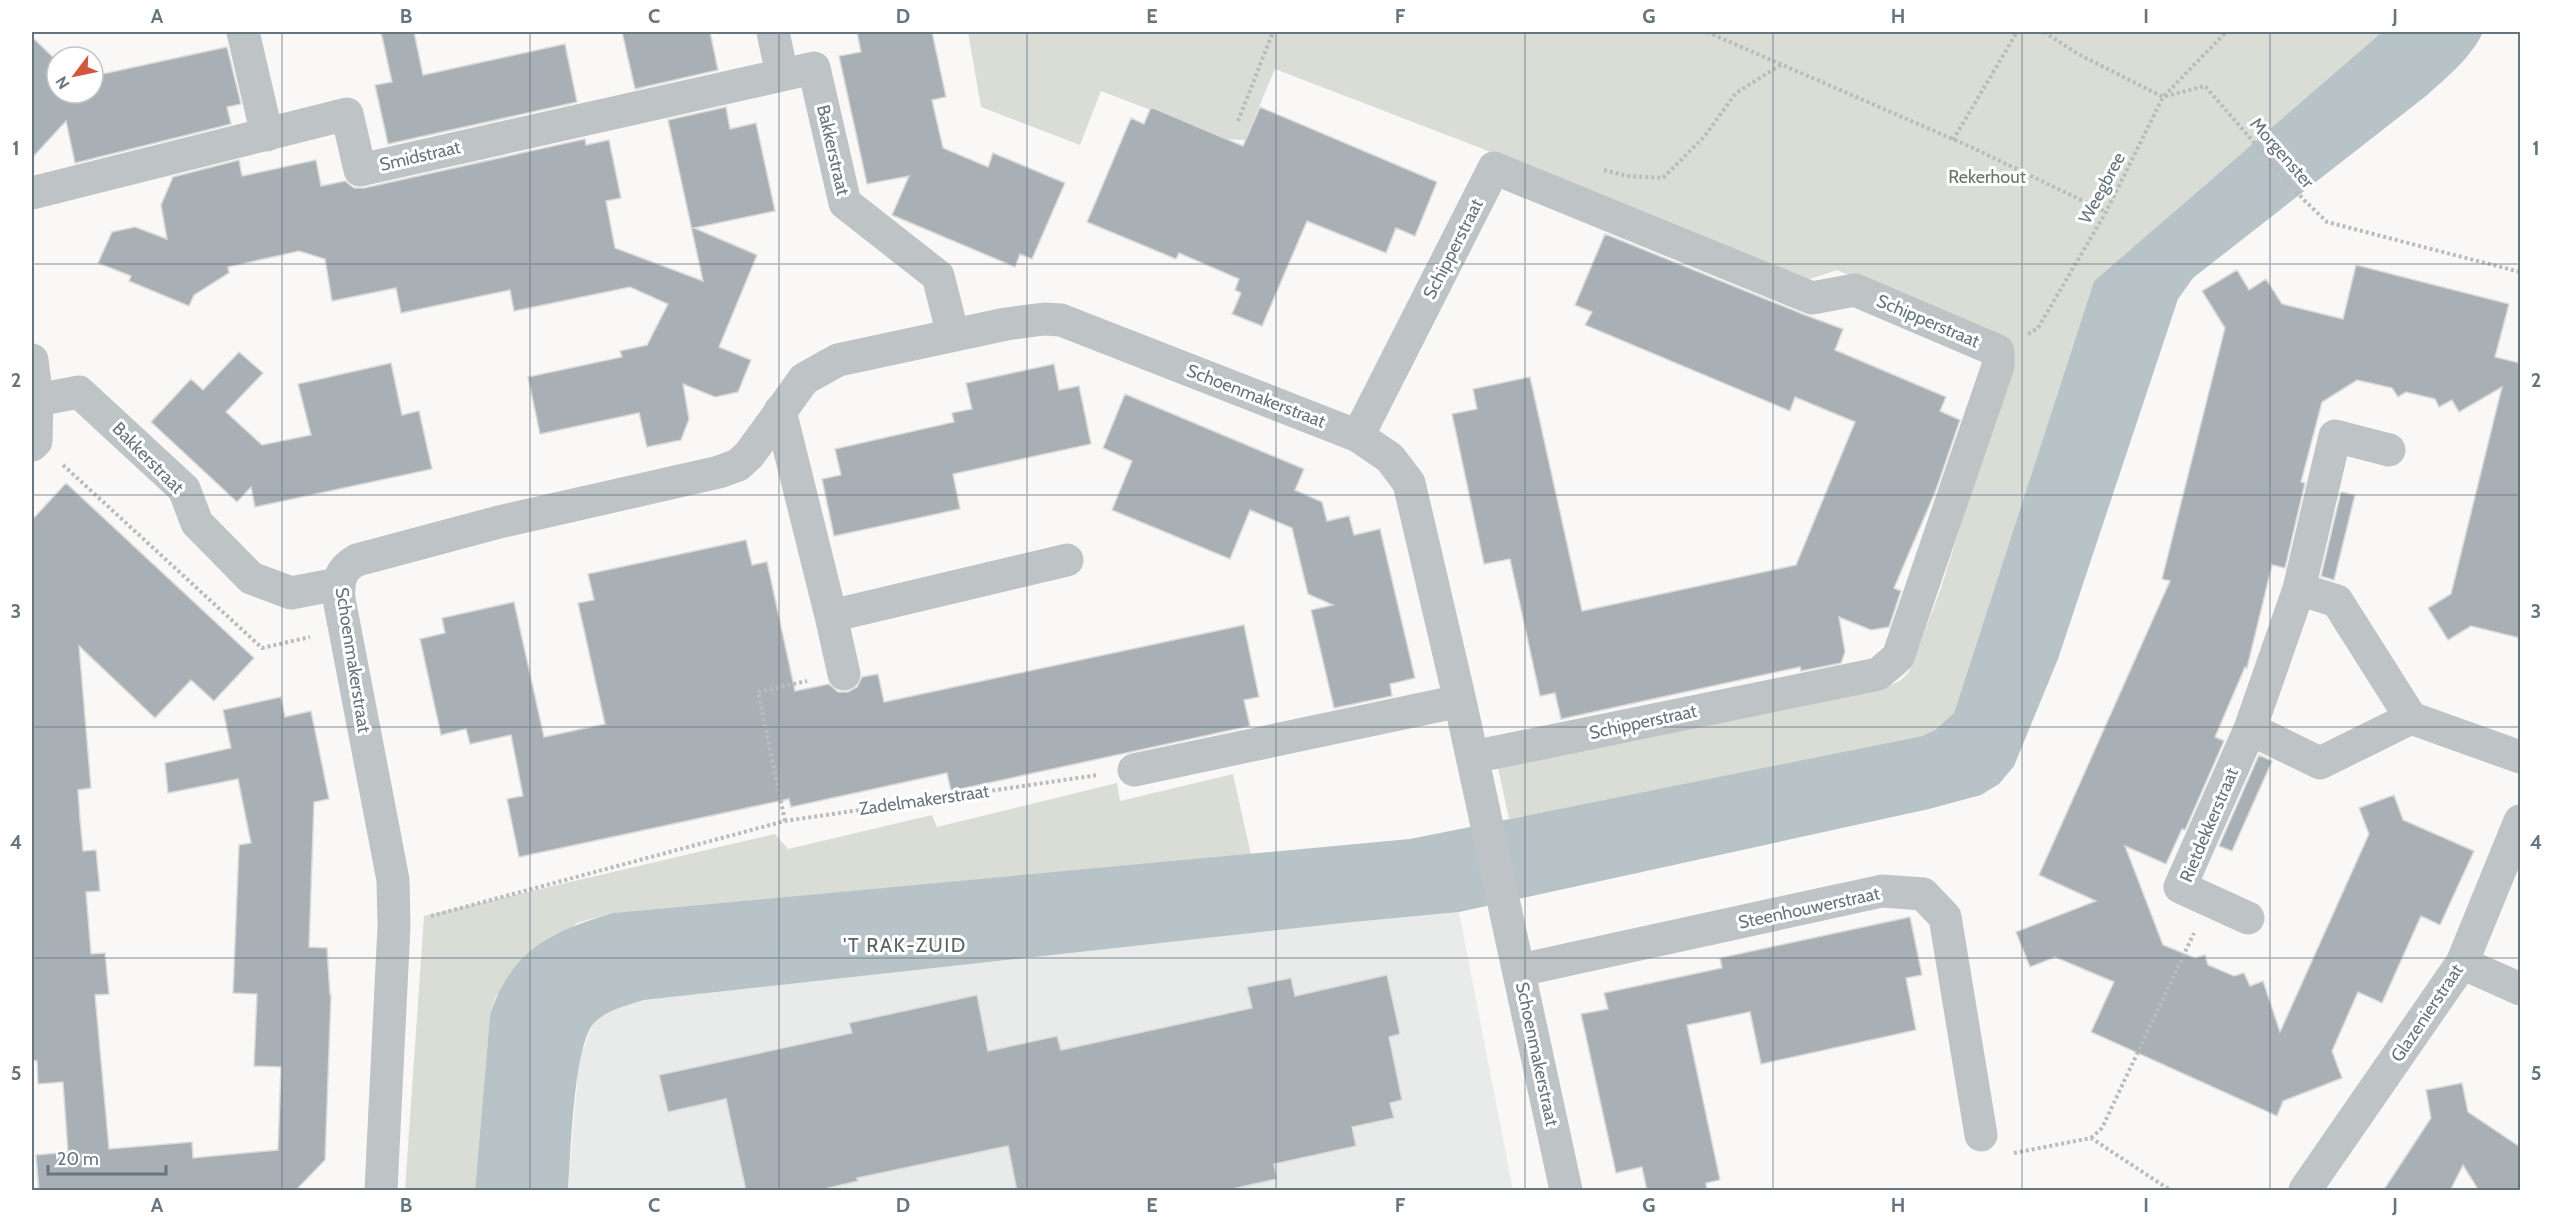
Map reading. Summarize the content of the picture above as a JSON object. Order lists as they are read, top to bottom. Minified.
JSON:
{"streets":{"street":["Bakkerstraat","Smidstraat","Schipperstraat","Schoenmakerstraat","Rietdekkerstraat","Steenhouwerstraat","Glazenierstraat"],"path":["Morgenster","Weegbree","Zadelmakerstraat"]},"crossings":[["Bakkerstraat","Smidstraat"],["Bakkerstraat","Schoenmakerstraat"],["Morgenster","Weegbree"],["Weegbree","Schipperstraat"],["Schipperstraat","Schoenmakerstraat"],["Schoenmakerstraat","Zadelmakerstraat"],["Schoenmakerstraat","Steenhouwerstraat"]],"districts":["'T RAK-ZUID"],"parks":["Rekerhout"],"scale_bar":"20 m","north":"bottom left","grid":{"columns":["A","B","C","D","E","F","G","H","I","J"],"rows":["1","2","3","4","5"]}}
